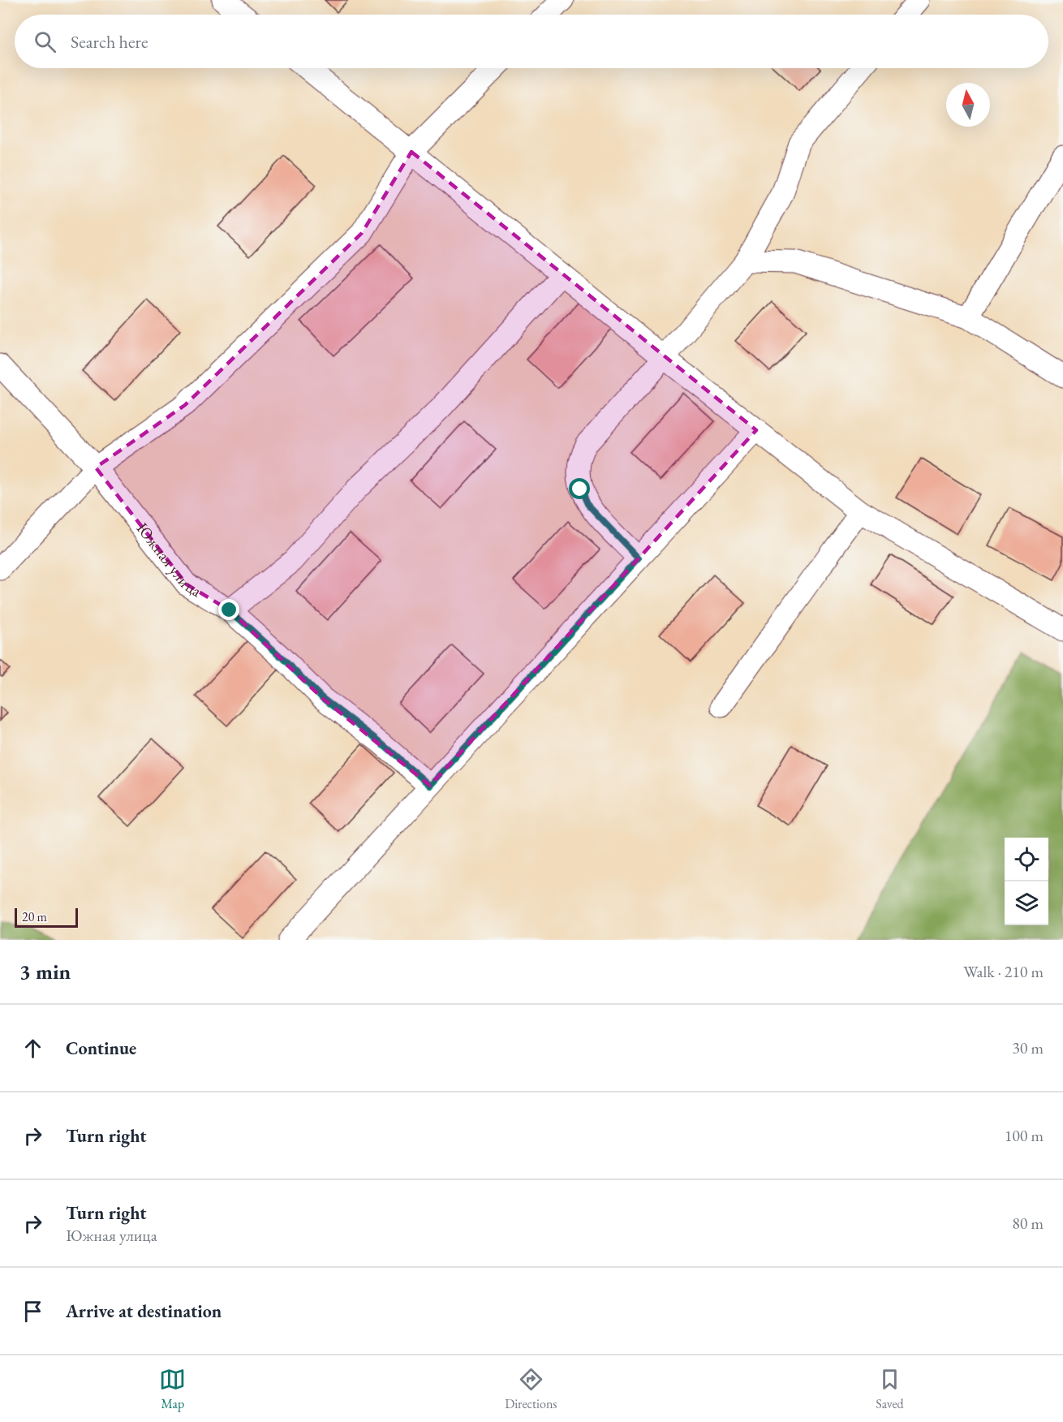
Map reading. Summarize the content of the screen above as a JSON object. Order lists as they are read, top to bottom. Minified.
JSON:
{"streets":{"street":["Южная улица"]},"scale_bar":"20 m","north":"top","page":{"search":"Search here","scale":"20 m","heading":["3 min","Walk · 210 m"],"list":[["Continue","30 m"],["Turn right","100 m"],["Turn right","Южная улица","80 m"],"Arrive at destination"],"nav":["Map","Directions","Saved"]}}
